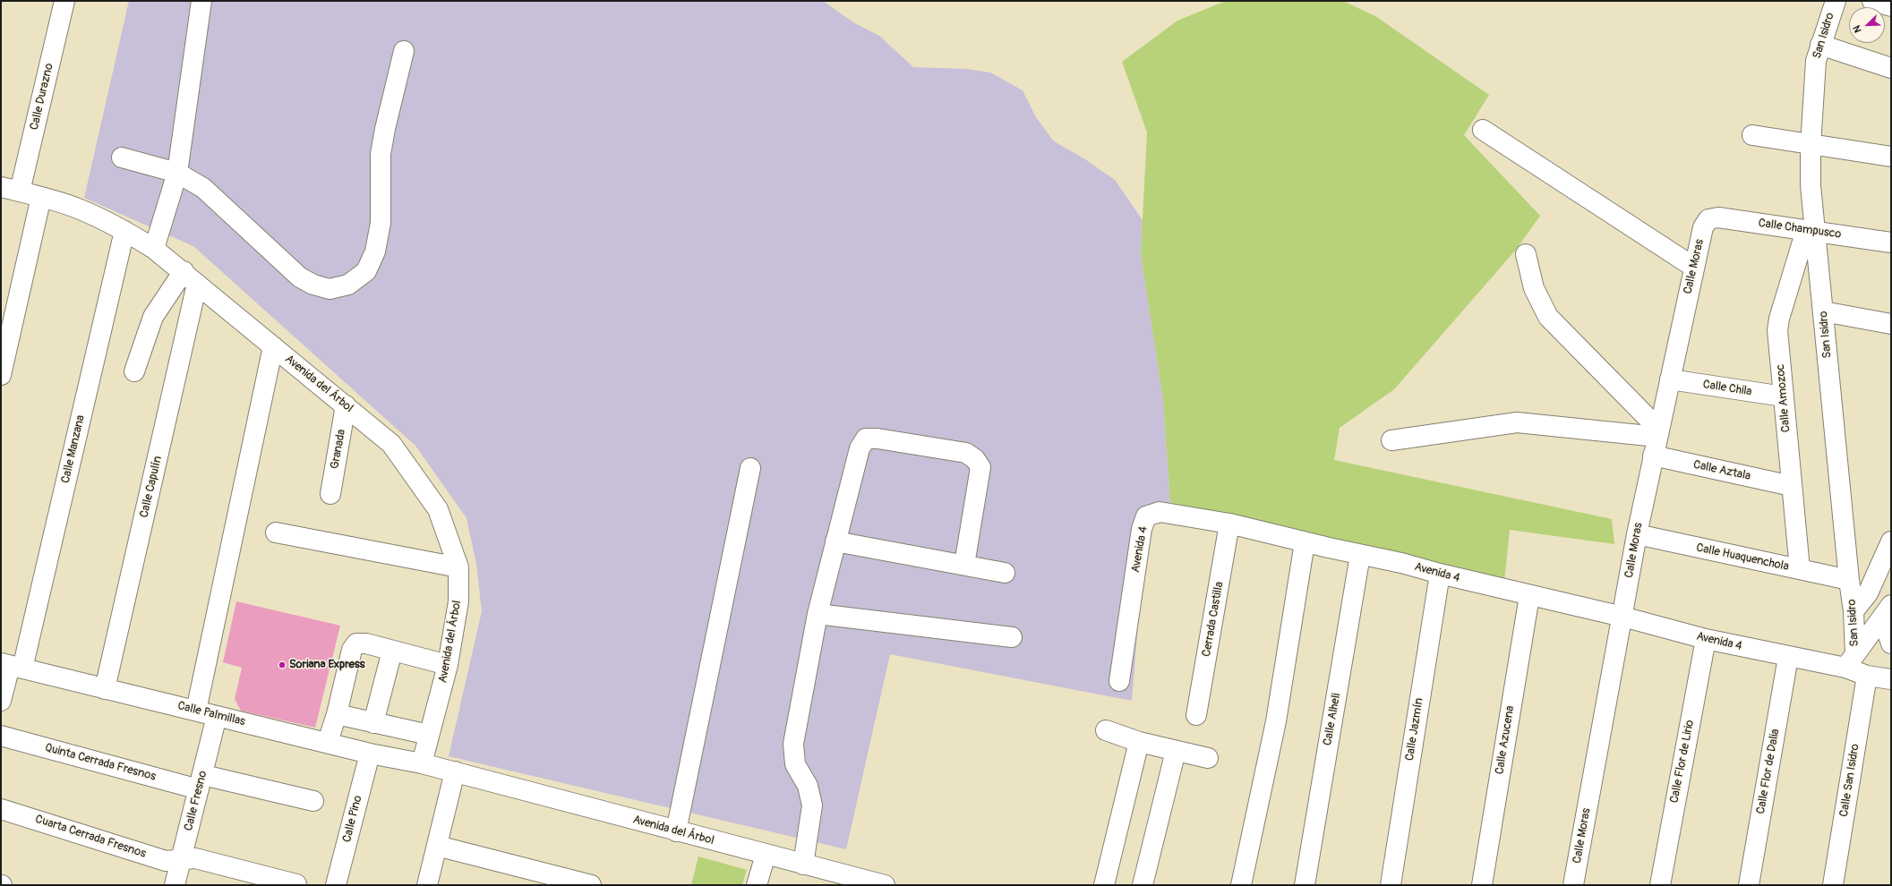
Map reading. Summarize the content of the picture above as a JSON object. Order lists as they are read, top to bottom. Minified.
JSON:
{"streets":{"street":["San Isidro","Calle Durazno","Calle Champusco","Calle Moras","Avenida del Árbol","Calle Chila","Calle Amozoc","Calle Manzana","Granada","Calle Aztala","Calle Capulín","Avenida 4","Calle Huaquenchola","Cerrada Castilla","Calle Palmillas","Calle Alheli","Calle Jazmín","Calle Azucena","Calle Flor de Lirio","Quinta Cerrada Fresnos","Calle Flor de Dalia","Calle San Isidro","Calle Fresno","Calle Pino","Cuarta Cerrada Fresnos"]},"crossings":[["San Isidro","Calle Champusco"],["San Isidro","Calle Amozoc"],["San Isidro","Avenida 4"],["San Isidro","Calle Huaquenchola"],["Calle Durazno","Avenida del Árbol"],["Calle Champusco","Calle Moras"],["Calle Champusco","Calle Amozoc"],["Calle Moras","Calle Chila"],["Calle Moras","Calle Aztala"],["Calle Moras","Avenida 4"],["Calle Moras","Calle Huaquenchola"],["Avenida del Árbol","Calle Manzana"],["Avenida del Árbol","Granada"],["Avenida del Árbol","Calle Capulín"],["Avenida del Árbol","Calle Palmillas"],["Calle Chila","Calle Amozoc"],["Calle Amozoc","Calle Aztala"],["Calle Amozoc","Calle Huaquenchola"],["Calle Manzana","Calle Palmillas"],["Calle Capulín","Calle Palmillas"],["Avenida 4","Cerrada Castilla"],["Avenida 4","Calle Alheli"],["Avenida 4","Calle Jazmín"],["Avenida 4","Calle Azucena"],["Avenida 4","Calle Flor de Lirio"],["Avenida 4","Calle Flor de Dalia"],["Avenida 4","Calle San Isidro"],["Calle Palmillas","Calle Fresno"],["Calle Palmillas","Calle Pino"],["Quinta Cerrada Fresnos","Calle Fresno"],["Calle Fresno","Cuarta Cerrada Fresnos"]],"places":["Soriana Express"],"north":"bottom left"}
